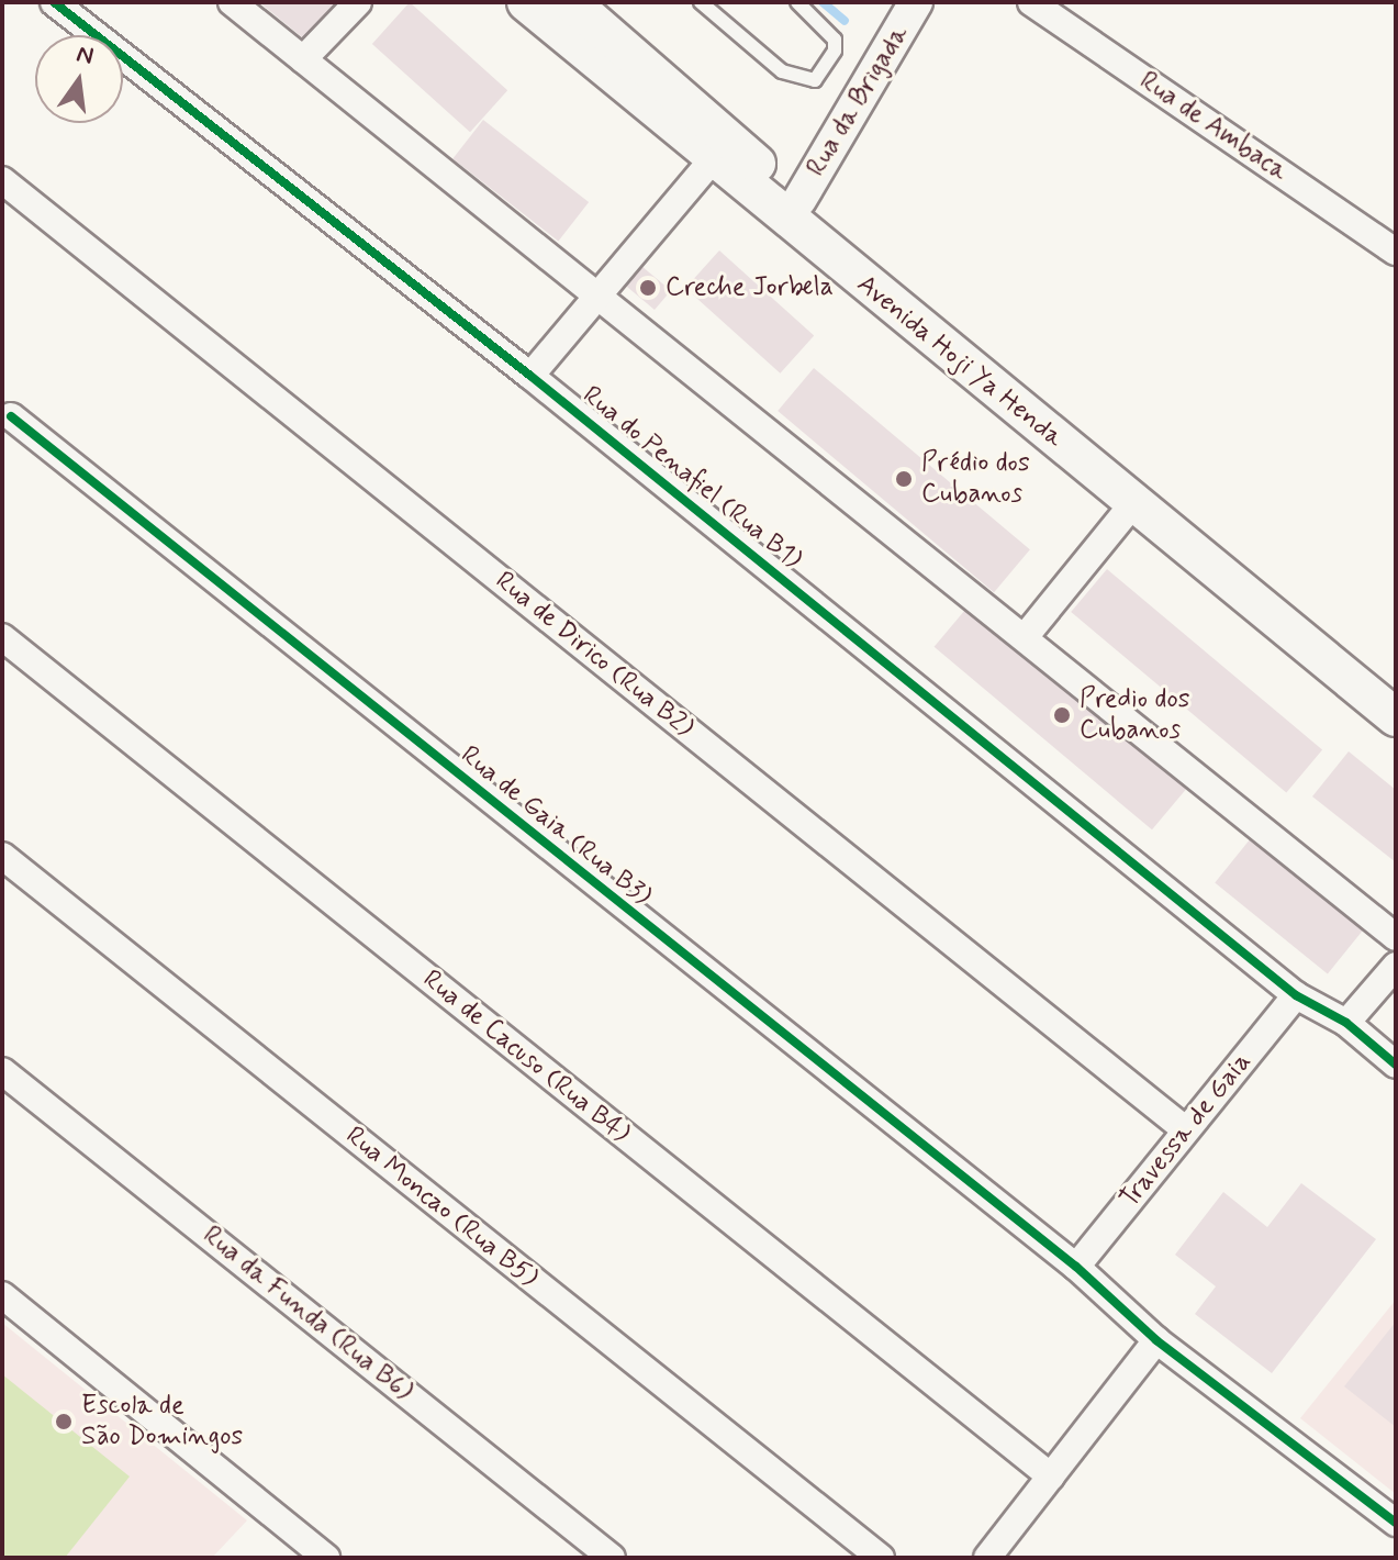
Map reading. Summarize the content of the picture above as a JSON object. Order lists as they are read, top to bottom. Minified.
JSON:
{"streets":{"main road":["Avenida Hoji Ya Henda"],"street":["Rua da Brigada","Rua de Ambaca","Rua do Penafiel (Rua B1)","Rua de Dirico (Rua B2)","Rua de Gaia (Rua B3)","Rua de Cacuso (Rua B4)","Travessa de Gaia","Rua Moncao (Rua B5)","Rua da Funda (Rua B6)"]},"crossings":[["Rua da Brigada","Avenida Hoji Ya Henda"],["Rua do Penafiel (Rua B1)","Travessa de Gaia"],["Rua de Dirico (Rua B2)","Travessa de Gaia"],["Rua de Gaia (Rua B3)","Travessa de Gaia"]],"places":["Creche Jorbela","Prédio dos Cubanos","Predio dos Cubanos","Escola de São Domingos"],"north":"top"}
